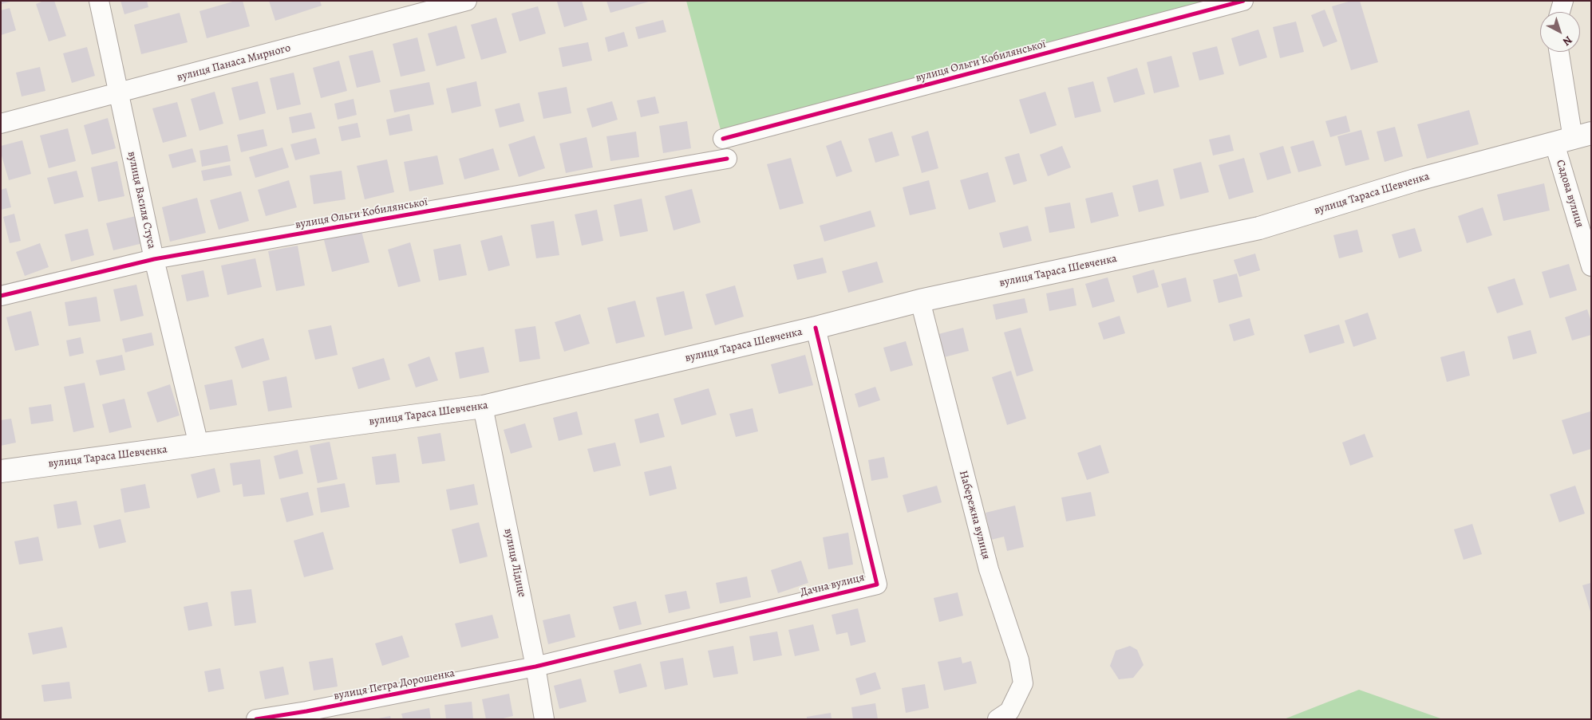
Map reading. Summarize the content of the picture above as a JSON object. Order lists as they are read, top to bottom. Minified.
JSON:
{"streets":{"main road":["вулиця Тараса Шевченка"],"street":["вулиця Ольги Кобилянської","вулиця Панаса Мирного","Садова вулиця","вулиця Василя Стуса","Набережна вулиця","вулиця Лідице","Дачна вулиця","вулиця Петра Дорошенка"]},"crossings":[["вулиця Ольги Кобилянської","вулиця Василя Стуса"],["вулиця Панаса Мирного","вулиця Василя Стуса"],["вулиця Тараса Шевченка","Садова вулиця"],["вулиця Тараса Шевченка","вулиця Василя Стуса"],["вулиця Тараса Шевченка","Набережна вулиця"],["вулиця Тараса Шевченка","вулиця Лідице"],["вулиця Тараса Шевченка","Дачна вулиця"],["вулиця Лідице","Дачна вулиця"],["вулиця Лідице","вулиця Петра Дорошенка"],["Дачна вулиця","вулиця Петра Дорошенка"]],"north":"bottom right"}
